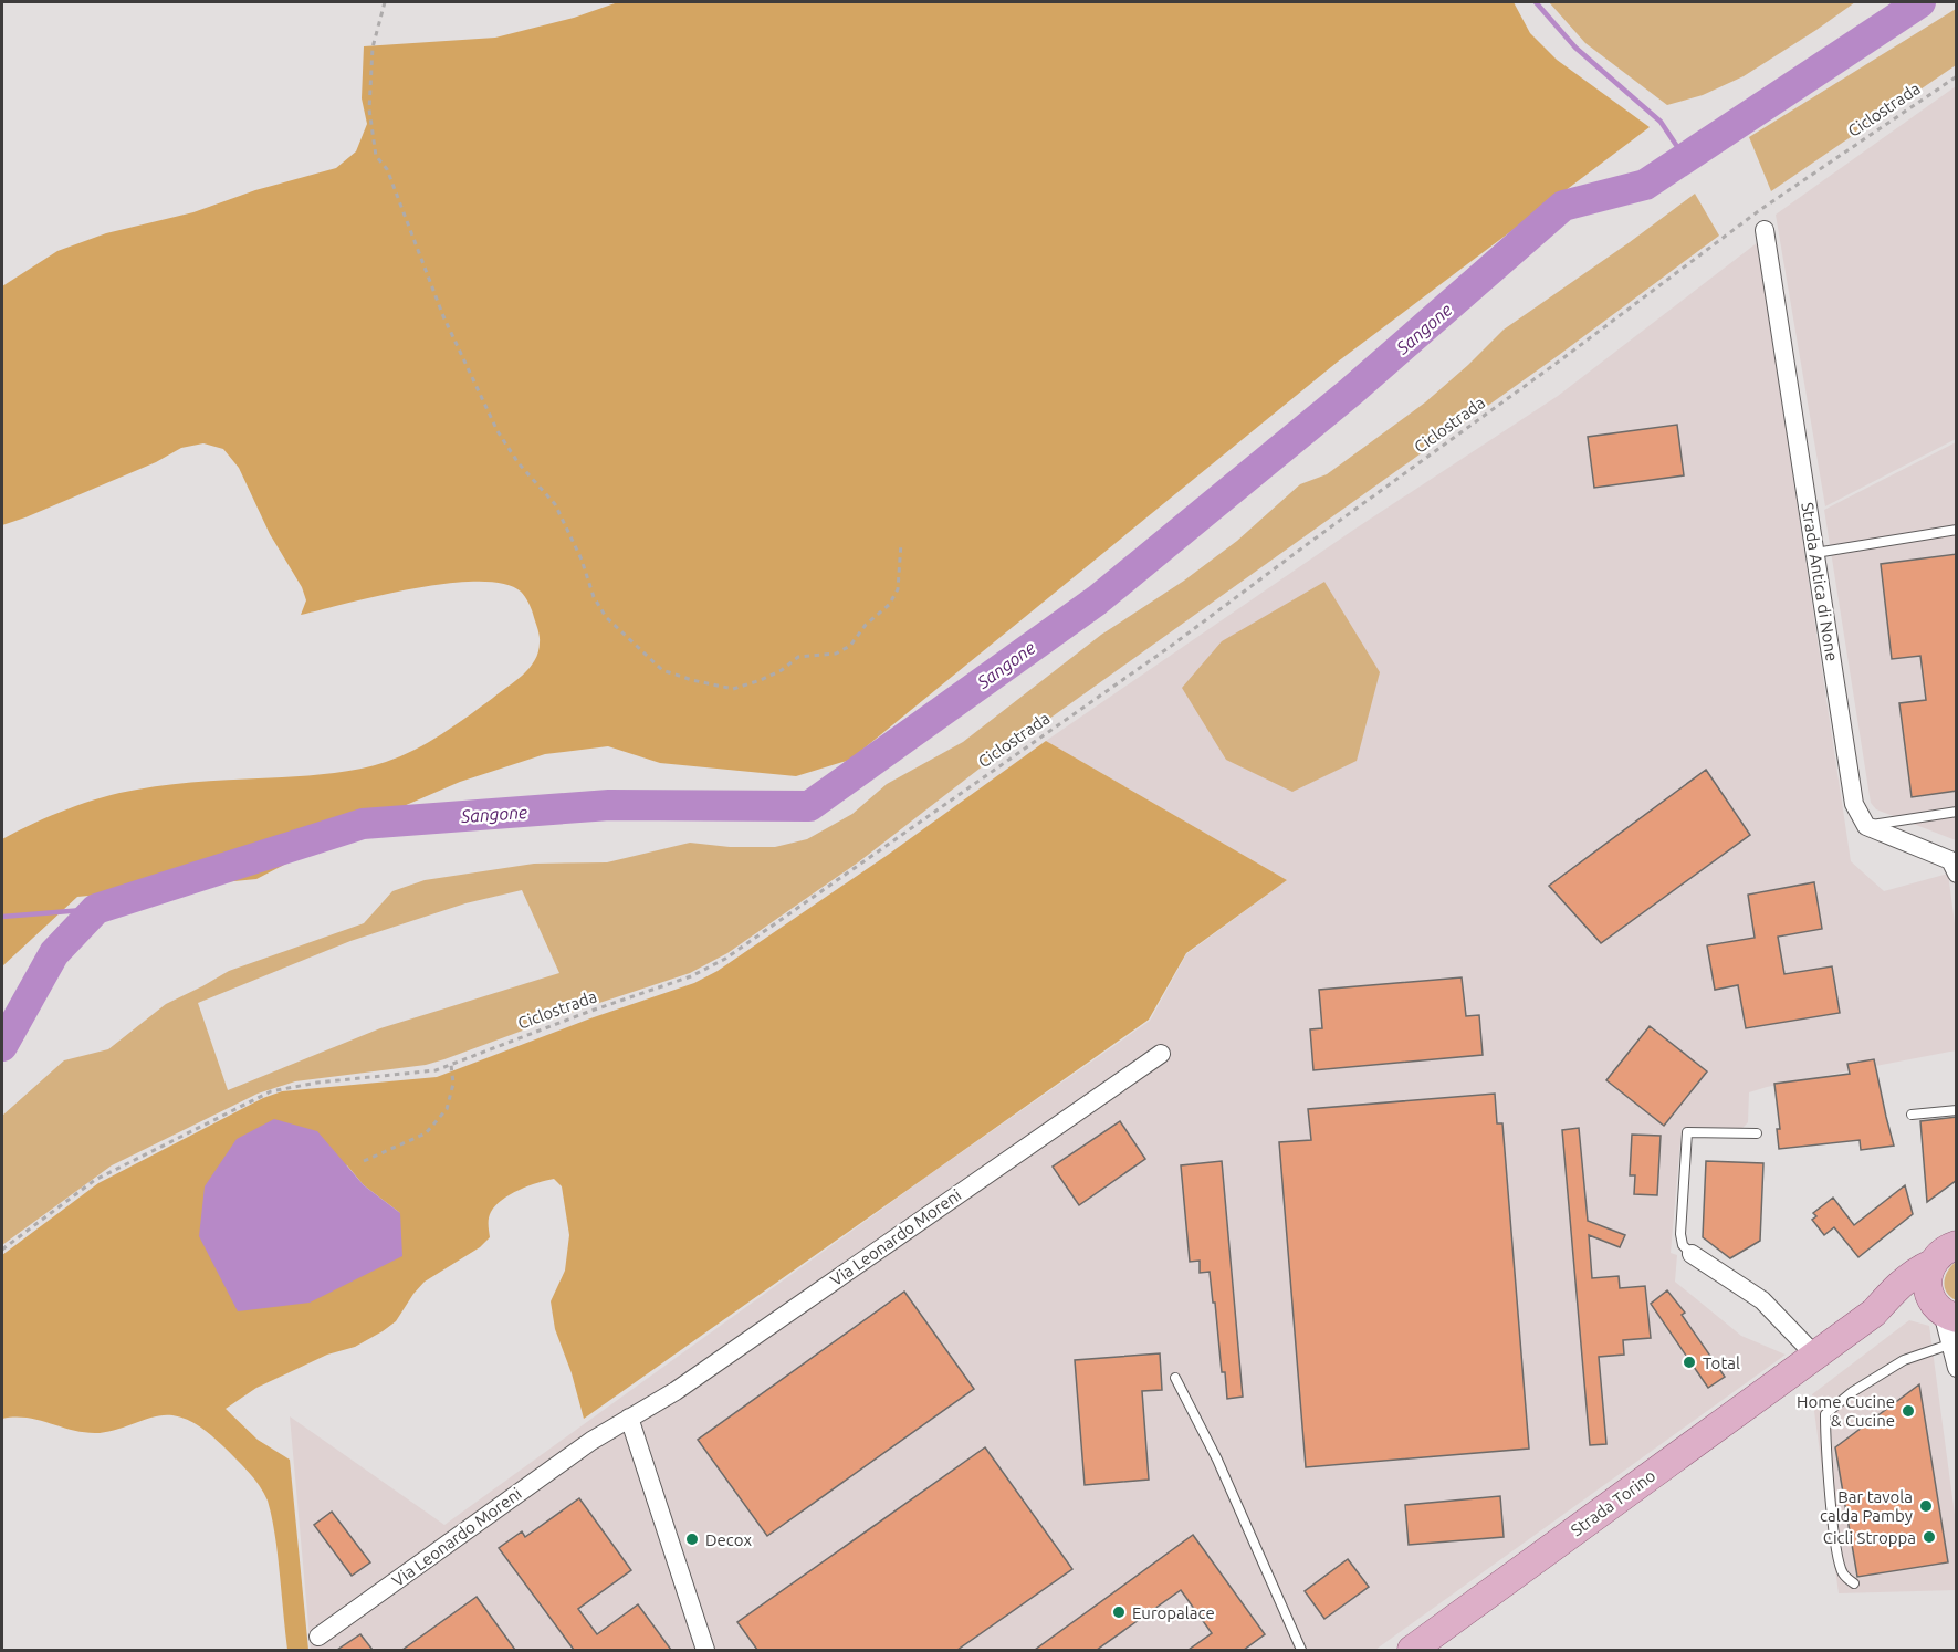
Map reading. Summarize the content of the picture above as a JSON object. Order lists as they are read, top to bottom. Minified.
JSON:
{"streets":{"main road":["Strada Torino"],"street":["Strada Antica di None","Via Leonardo Moreni"],"path":["Ciclostrada"]},"water":["Sangone"],"places":["Total","Home Cucine & Cucine","Bar tavola calda Pamby","Cicli Stroppa","Decox","Europalace"]}
